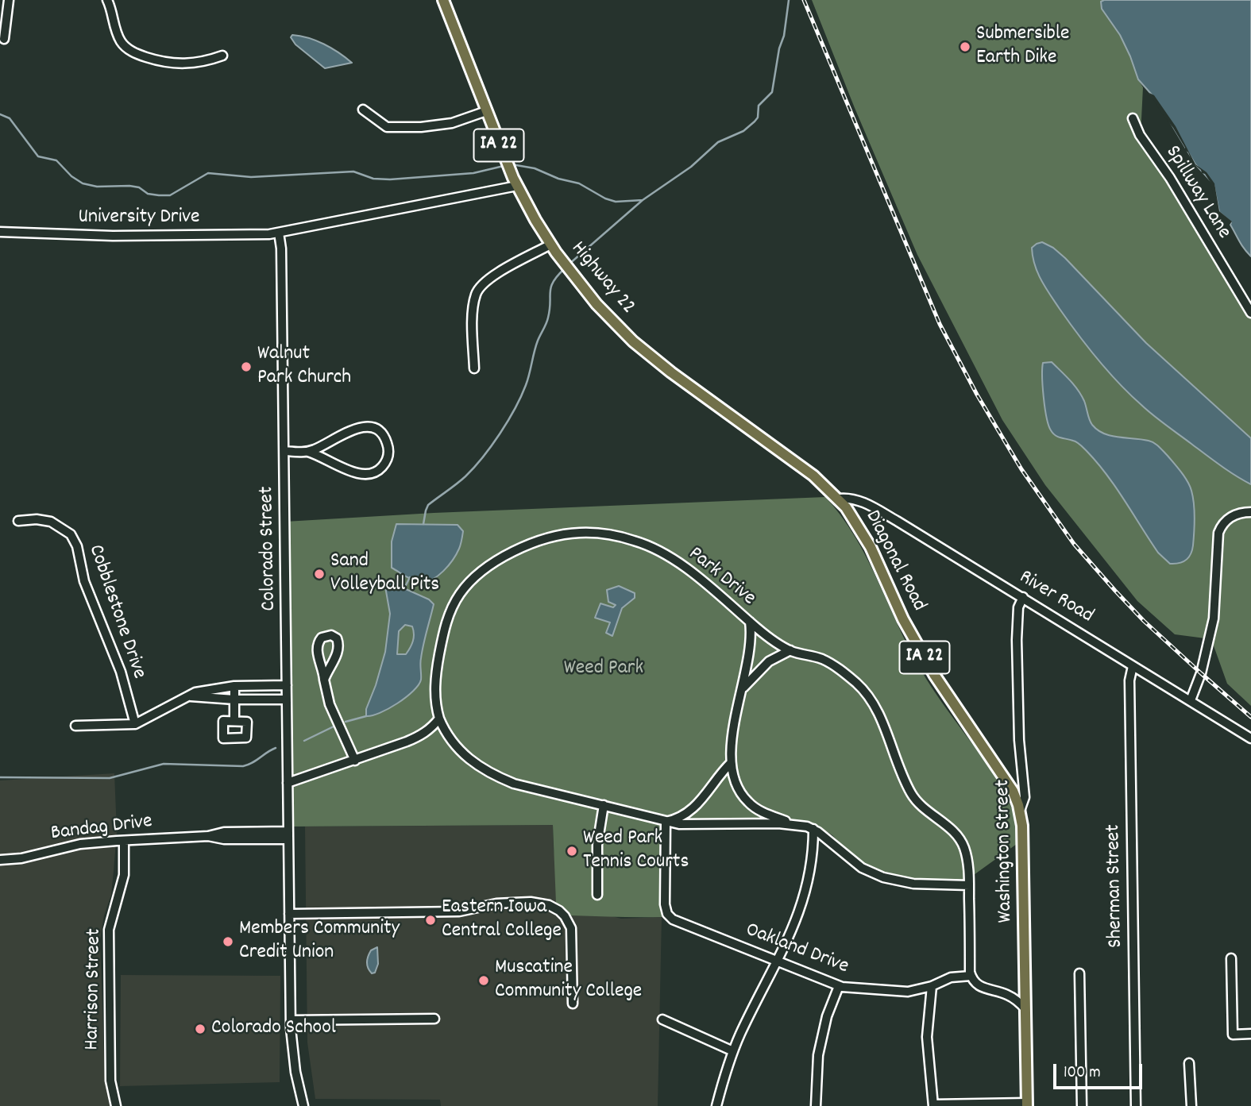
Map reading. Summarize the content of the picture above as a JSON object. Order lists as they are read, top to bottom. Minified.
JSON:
{"streets":{"main road":["IA 22","Highway 22","Diagonal Road","Washington Street"],"street":["Spillway Lane","University Drive","Colorado Street","Park Drive","River Road","Cobblestone Drive","Bandag Drive","Sherman Street","Oakland Drive","Harrison Street"]},"crossings":[["University Drive","Colorado Street"],["Highway 22","Diagonal Road"],["Highway 22","River Road"],["Colorado Street","Bandag Drive"],["Diagonal Road","River Road"],["Diagonal Road","Washington Street"],["Park Drive","Oakland Drive"],["River Road","Washington Street"],["River Road","Sherman Street"],["Bandag Drive","Harrison Street"]],"parks":["Weed Park"],"places":["Submersible Earth Dike","Walnut Park Church","Sand Volleyball Pits","Weed Park Tennis Courts","Eastern Iowa Central College","Members Community Credit Union","Muscatine Community College","Colorado School"],"scale_bar":"100 m"}
